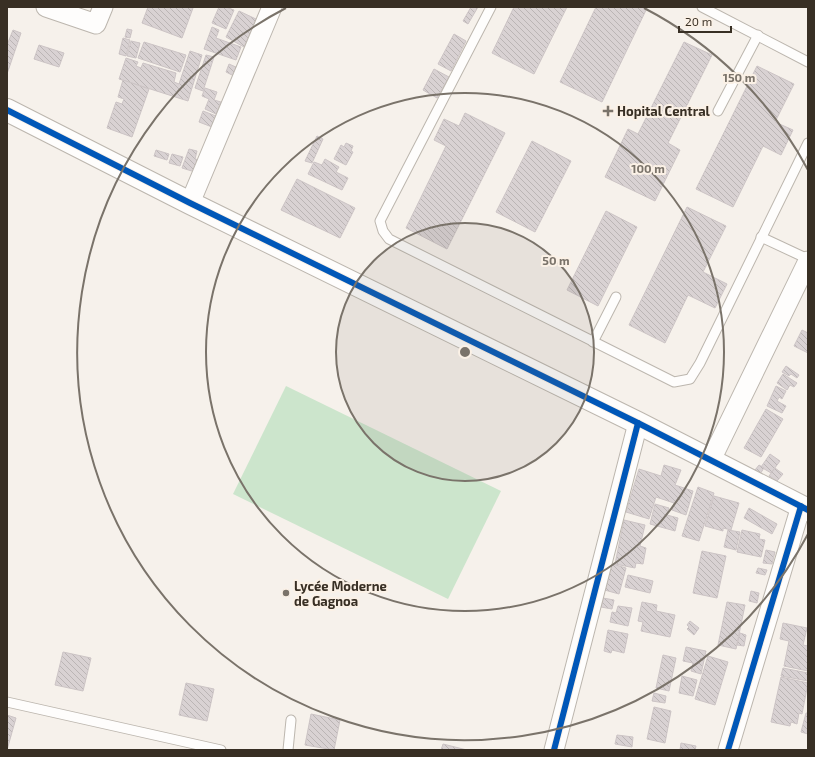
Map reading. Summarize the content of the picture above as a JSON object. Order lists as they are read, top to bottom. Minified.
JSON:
{"places":{"health":["Hopital Central"],"other":["Lycée Moderne de Gagnoa"]},"scale_bar":"20 m","rings":["150 m","100 m","50 m"]}
